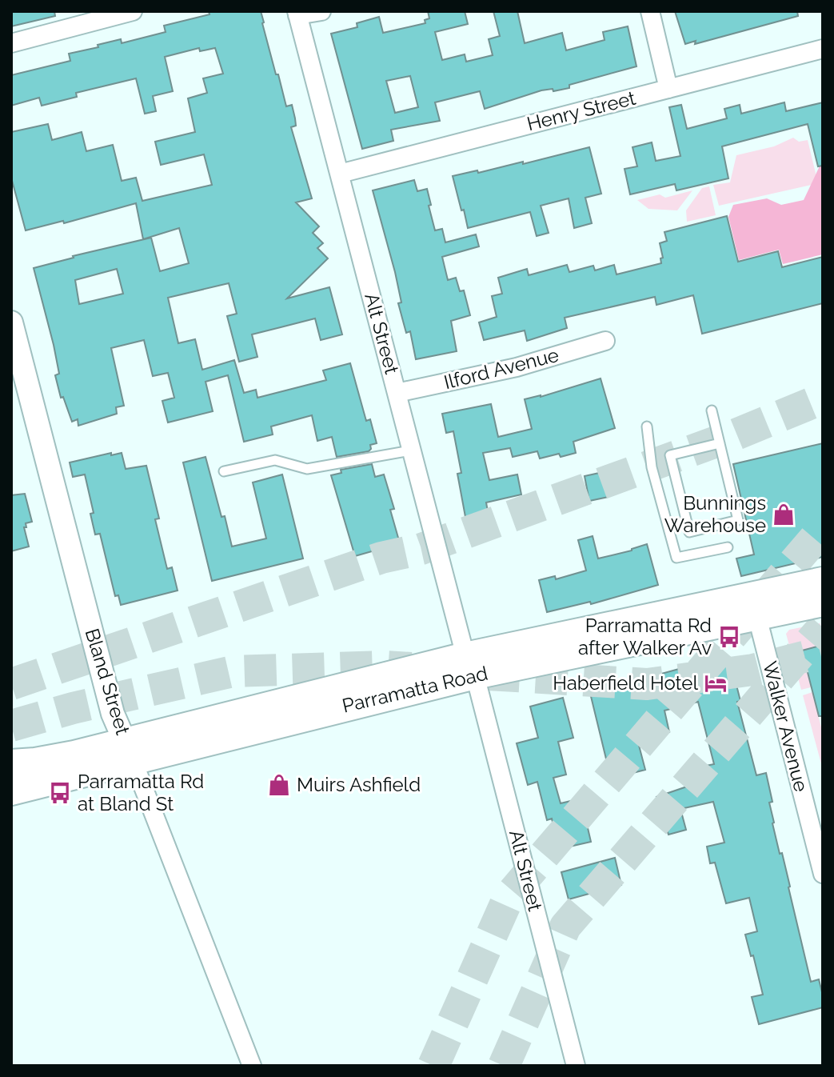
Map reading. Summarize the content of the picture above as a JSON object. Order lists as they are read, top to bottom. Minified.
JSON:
{"streets":{"main road":["Parramatta Road"],"street":["Henry Street","Alt Street","Ilford Avenue","Bland Street","Walker Avenue"]},"crossings":[["Henry Street","Alt Street"],["Alt Street","Ilford Avenue"],["Alt Street","Parramatta Road"],["Bland Street","Parramatta Road"],["Parramatta Road","Walker Avenue"]],"places":{"shop":["Bunnings Warehouse","Muirs Ashfield"],"bus stop":["Parramatta Rd after Walker Av","Parramatta Rd at Bland St"],"hotel":["Haberfield Hotel"]}}
